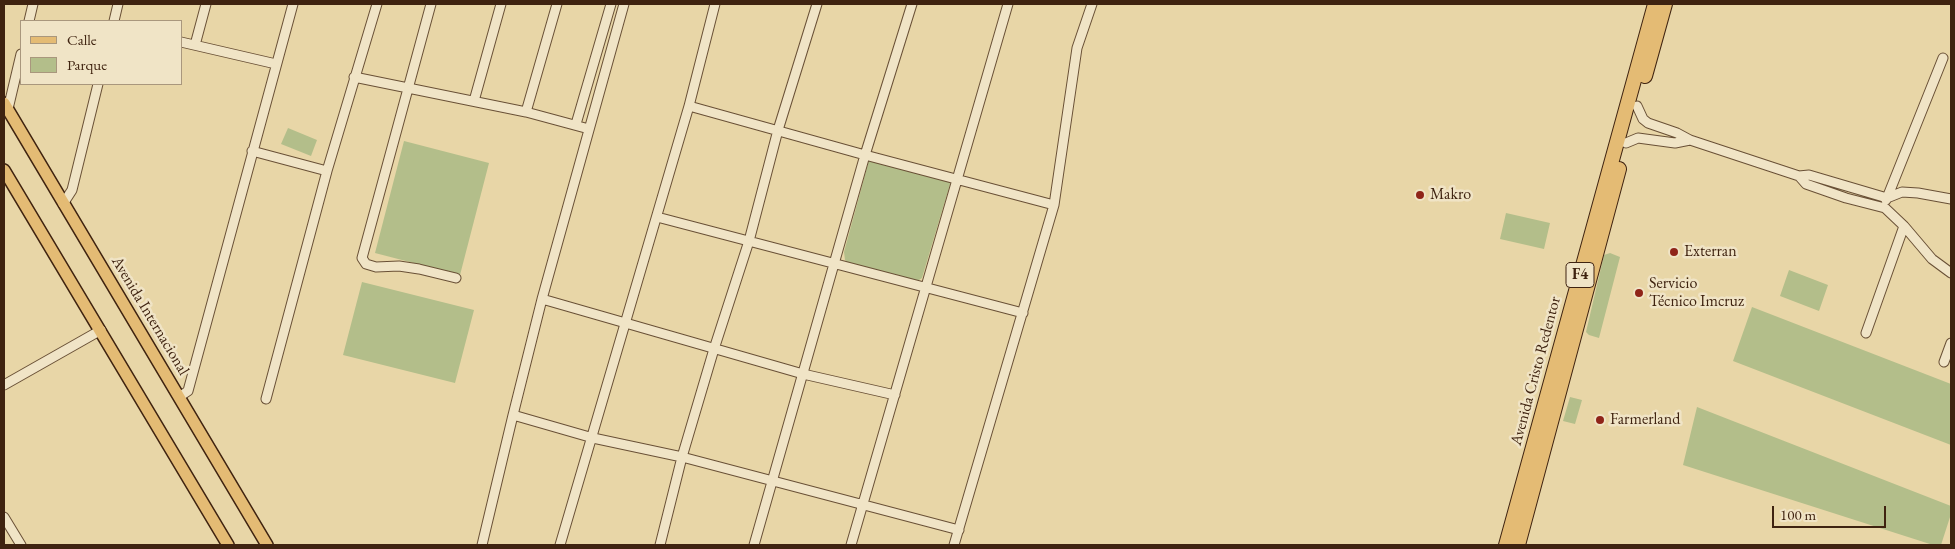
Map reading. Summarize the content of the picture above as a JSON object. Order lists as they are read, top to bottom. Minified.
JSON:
{"streets":{"highway":["F4","Avenida Cristo Redentor"],"main road":["Avenida Internacional"]},"places":["Makro","Exterran","Servicio Técnico Imcruz","Farmerland"],"legend":["Calle","Parque"],"scale_bar":"100 m"}
